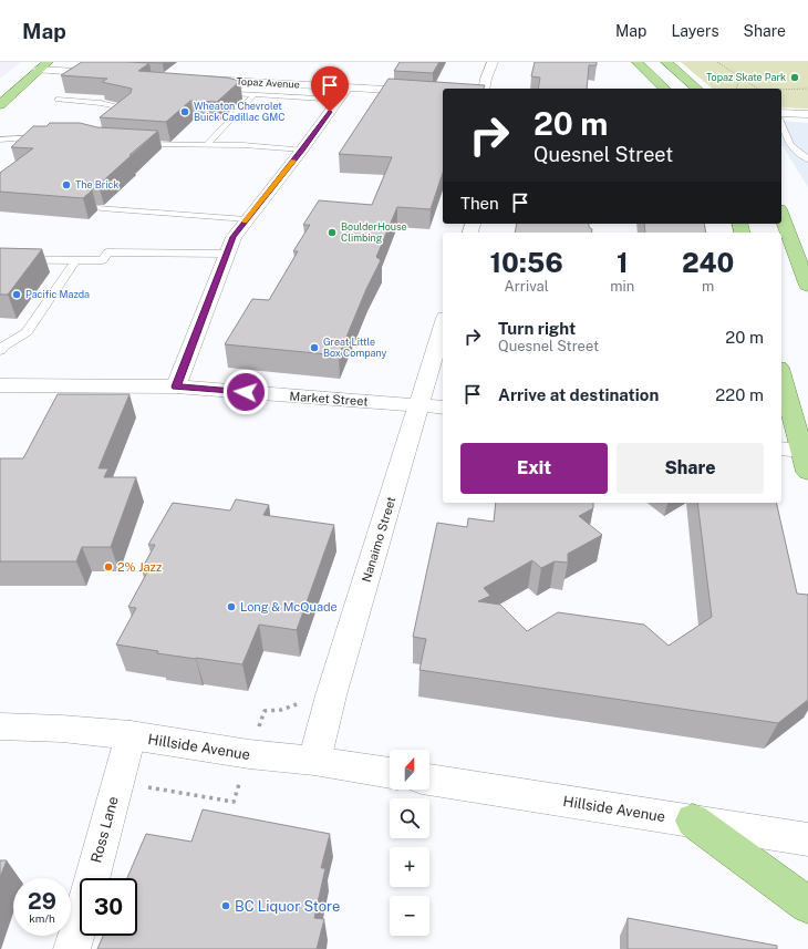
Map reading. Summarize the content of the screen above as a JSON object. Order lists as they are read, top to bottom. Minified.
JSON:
{"streets":{"street":["Topaz Avenue","Market Street","Nanaimo Street","Hillside Avenue","Ross Lane"]},"crossings":[["Market Street","Nanaimo Street"],["Nanaimo Street","Hillside Avenue"],["Hillside Avenue","Ross Lane"]],"places":["Topaz Skate Park","Wheaton Chevrolet Buick Cadillac GMC","The Brick","BoulderHouse Climbing","Pacific Mazda","Great Little Box Company","2% Jazz","Long & McQuade","BC Liquor Store"],"north":"top","page":{"header":"Map","nav":["Map","Layers","Share"],"turn":["20 m","Quesnel Street"],"then":"Then","eta":["10:56","Arrival","1","min","240","m"],"list":[{"name":"Turn right","note":"Quesnel Street","value":"20 m"},{"name":"Arrive at destination","value":"220 m"}],"buttons":["Exit","Share"],"map_buttons":["+","−"],"speed":"29 km/h","limit":"30"}}
